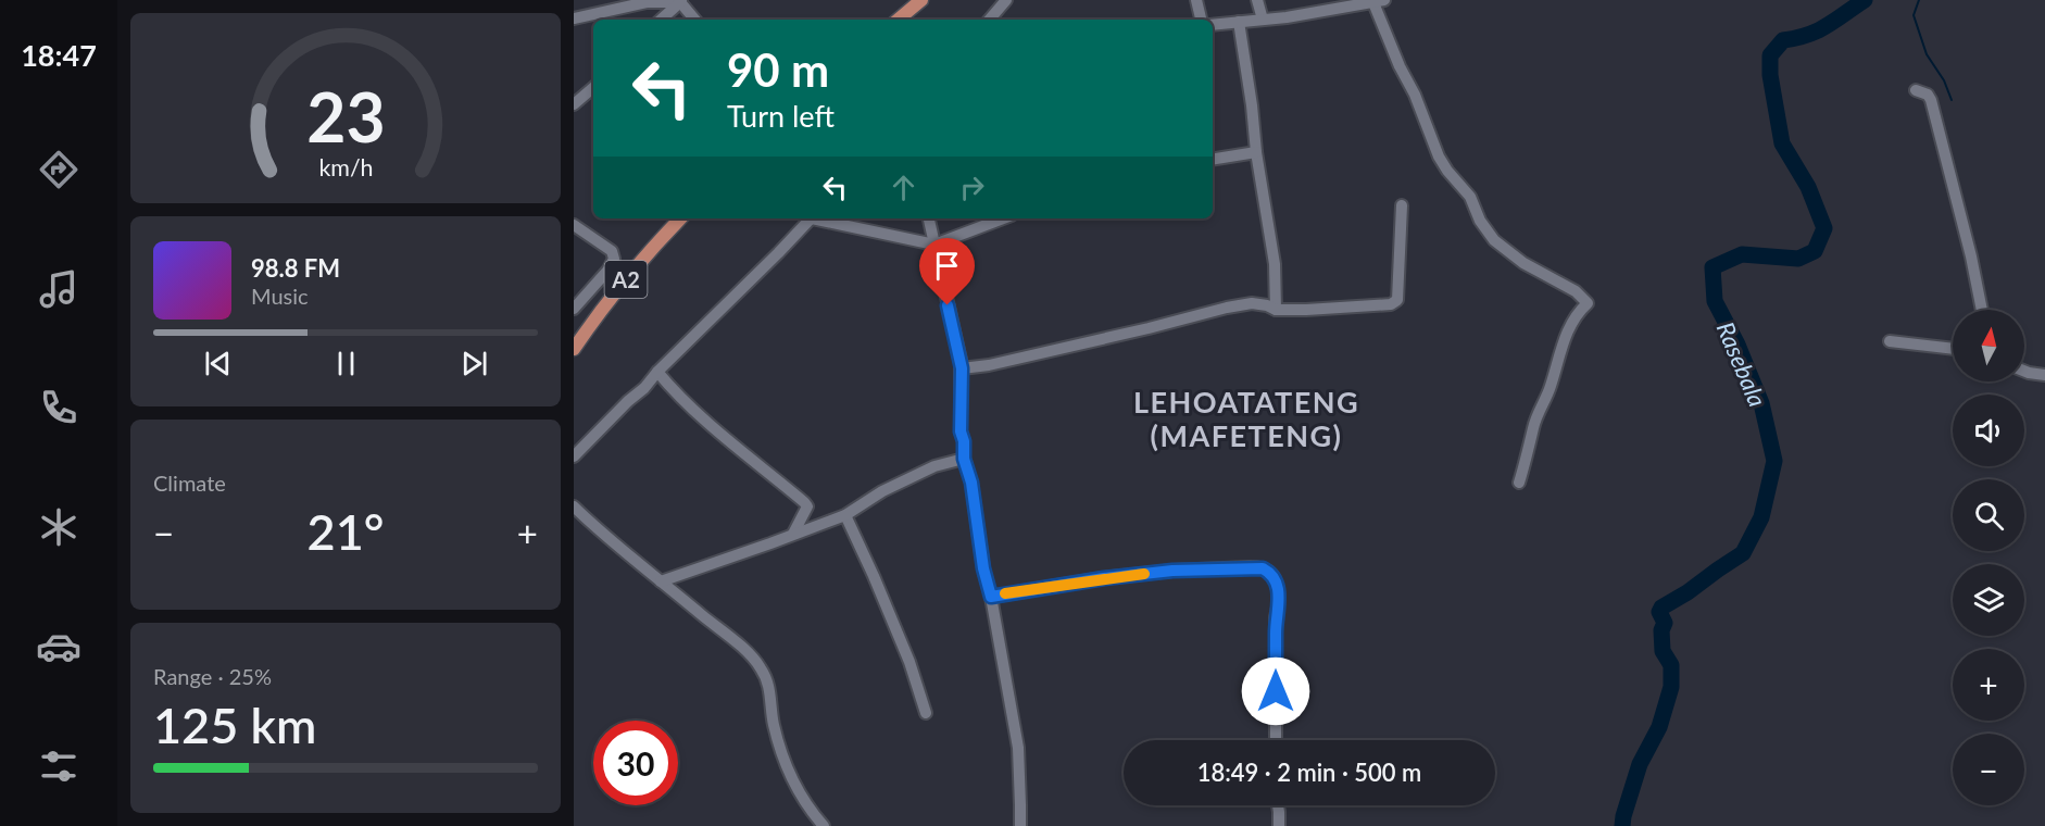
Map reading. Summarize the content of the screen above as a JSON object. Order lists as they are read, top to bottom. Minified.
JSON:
{"streets":{"main road":["A2"]},"districts":["LEHOATATENG (MAFETENG)"],"water":["Rasebala"],"north":"top","page":{"tabs":"18:47","turn":["90 m","Turn left"],"song":["98.8 FM","Music"],"map_buttons":["+","−"],"tile":["Climate",["Range · 25%","125 km"]],"heat":["−","21°","+"],"limit":"30","trip":"18:49 · 2 min · 500 m","gauge":["23","km/h"]}}
